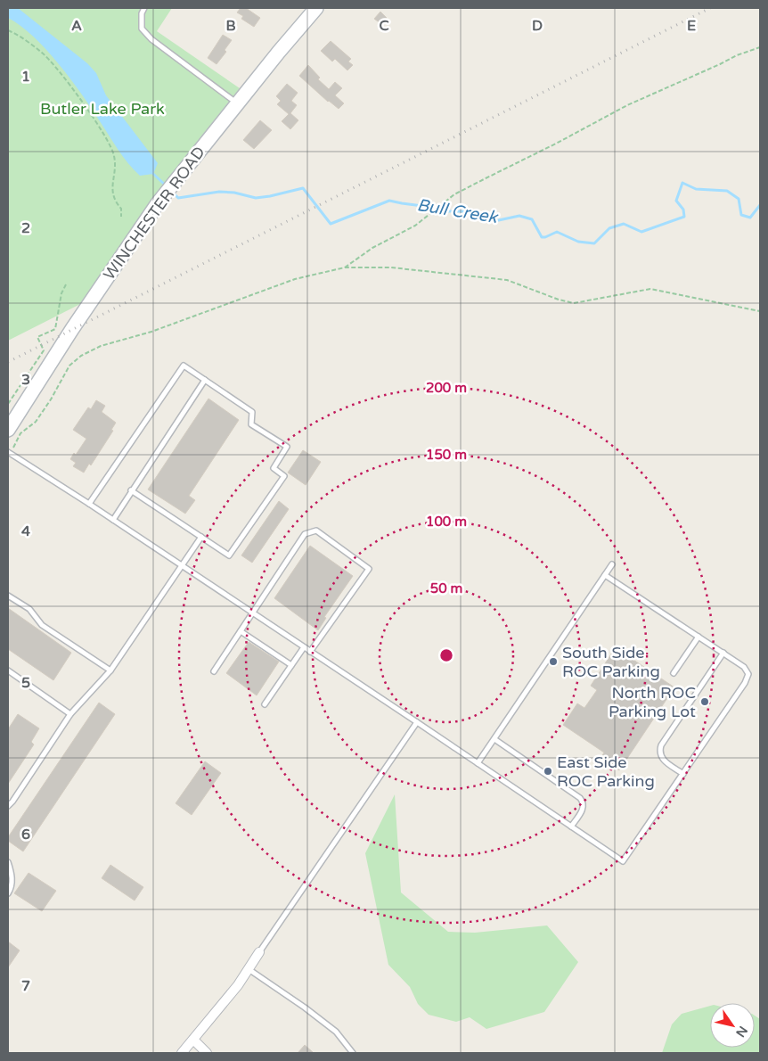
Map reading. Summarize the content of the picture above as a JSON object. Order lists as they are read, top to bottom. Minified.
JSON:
{"streets":{"main road":["WINCHESTER ROAD"]},"water":["Bull Creek"],"parks":["Butler Lake Park"],"places":["South Side ROC Parking","North ROC Parking Lot","East Side ROC Parking"],"north":"bottom right","grid":{"columns":["A","B","C","D","E"],"rows":["1","2","3","4","5","6","7"]},"rings":["200 m","150 m","100 m","50 m"]}
